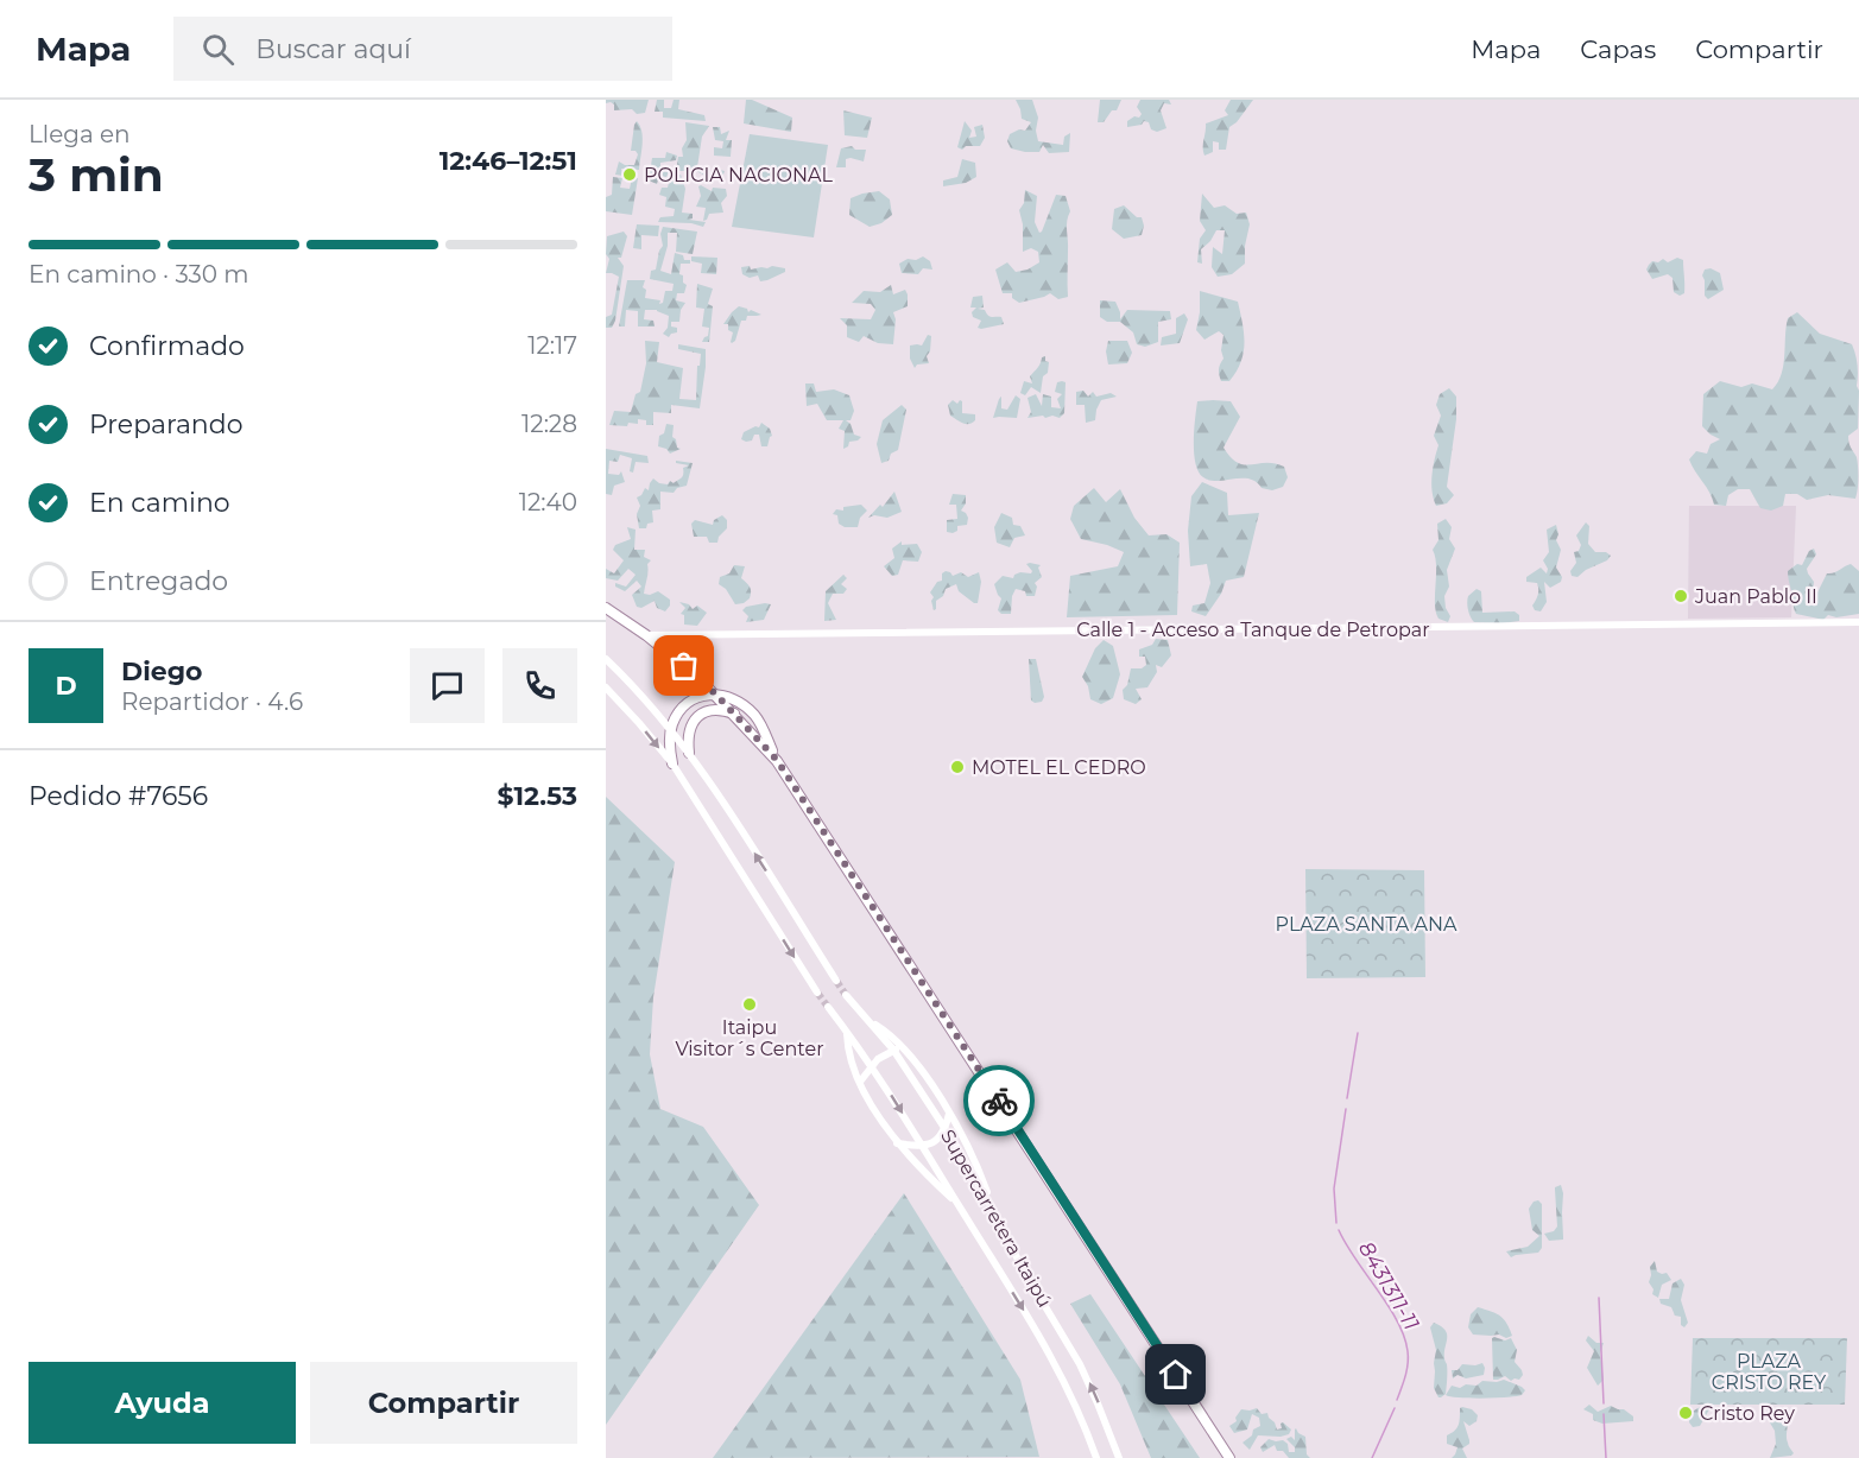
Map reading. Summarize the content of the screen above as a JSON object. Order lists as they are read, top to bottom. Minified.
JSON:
{"streets":{"street":["Calle 1 - Acceso a Tanque de Petropar","Supercarretera Itaipú"]},"water":["8431311-11"],"parks":["PLAZA SANTA ANA","PLAZA CRISTO REY"],"places":["POLICIA NACIONAL","Juan Pablo II","MOTEL EL CEDRO","Itaipu Visitor´s Center","Cristo Rey"],"page":{"header":"Mapa","search":"Buscar aquí","nav":["Mapa","Capas","Compartir"],"heading":["3 min","Llega en","12:46–12:51"],"panel":["Diego","Repartidor · 4.6","Pedido #7656","$12.53"],"bar":"En camino · 330 m","list":[["Confirmado","12:17"],["Preparando","12:28"],["En camino","12:40"],"Entregado"],"round":"D","buttons":["Ayuda","Compartir"]}}
